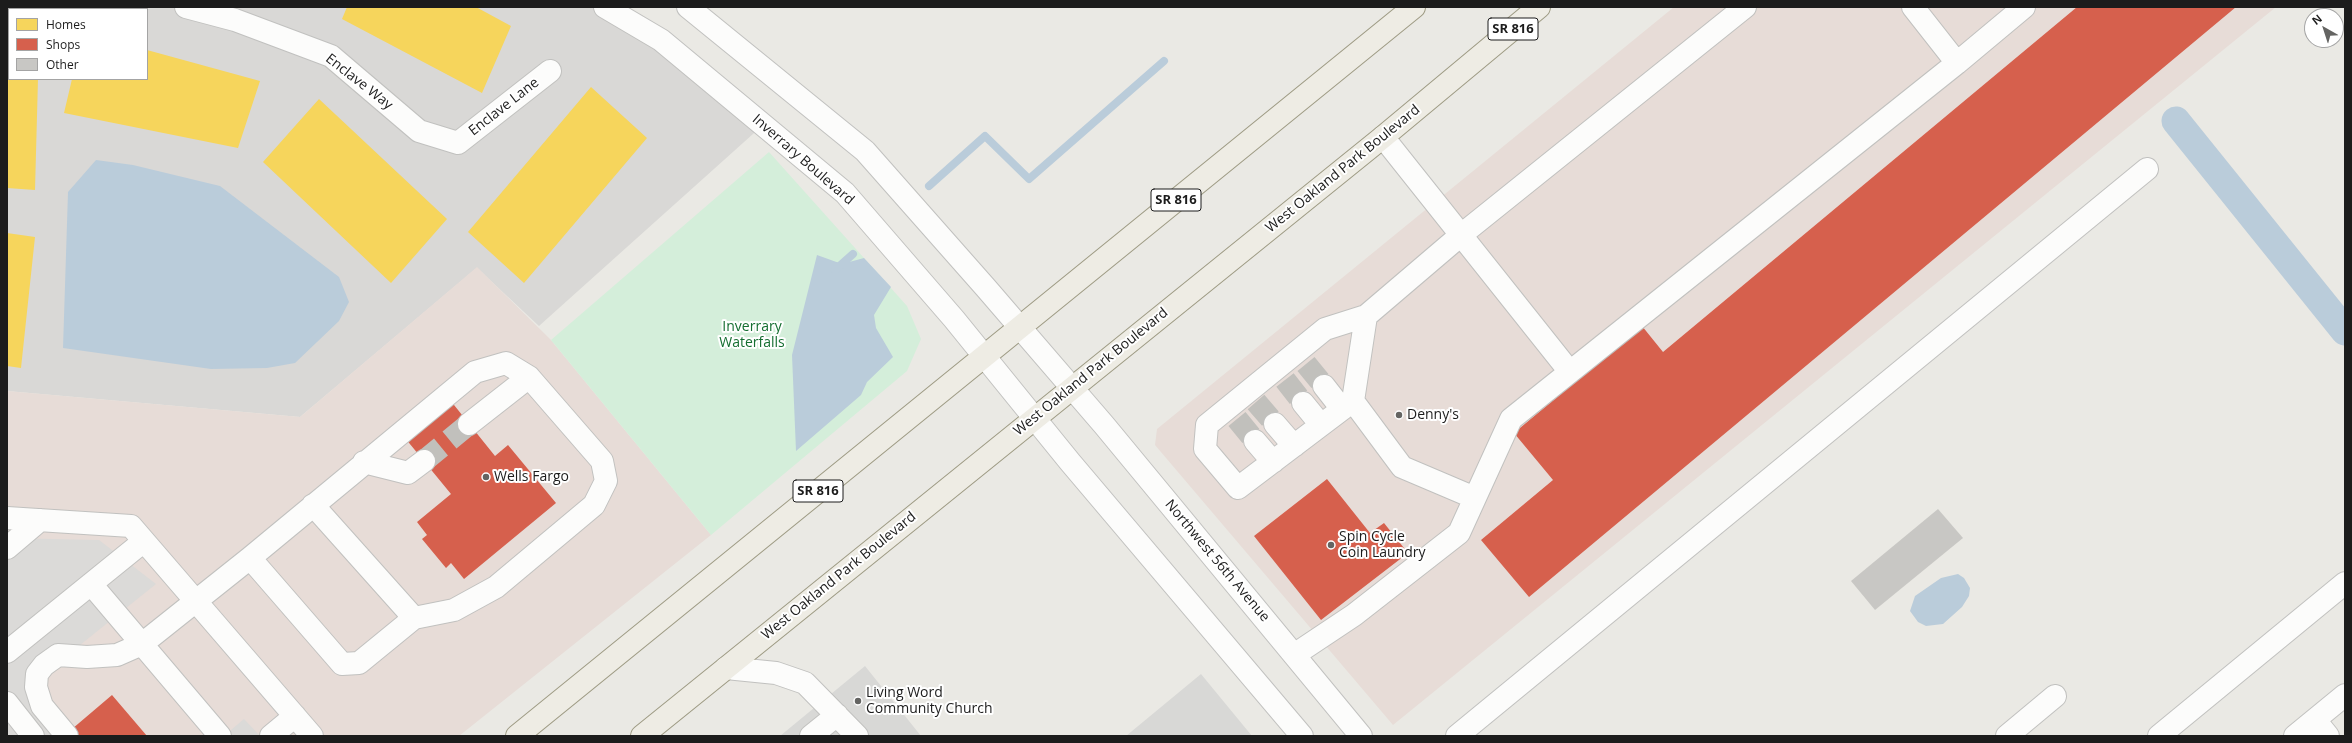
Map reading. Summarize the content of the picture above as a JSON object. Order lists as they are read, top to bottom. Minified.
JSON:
{"streets":{"main road":["SR 816","West Oakland Park Boulevard"],"street":["Enclave Way","Enclave Lane","Inverrary Boulevard","Northwest 56th Avenue"]},"crossings":[["SR 816","Inverrary Boulevard"],["Enclave Way","Enclave Lane"],["Inverrary Boulevard","West Oakland Park Boulevard"],["West Oakland Park Boulevard","Northwest 56th Avenue"]],"parks":["Inverrary Waterfalls"],"places":["Denny's","Wells Fargo","Spin Cycle Coin Laundry","Living Word Community Church"],"legend":["Homes","Shops","Other"],"north":"top left"}
